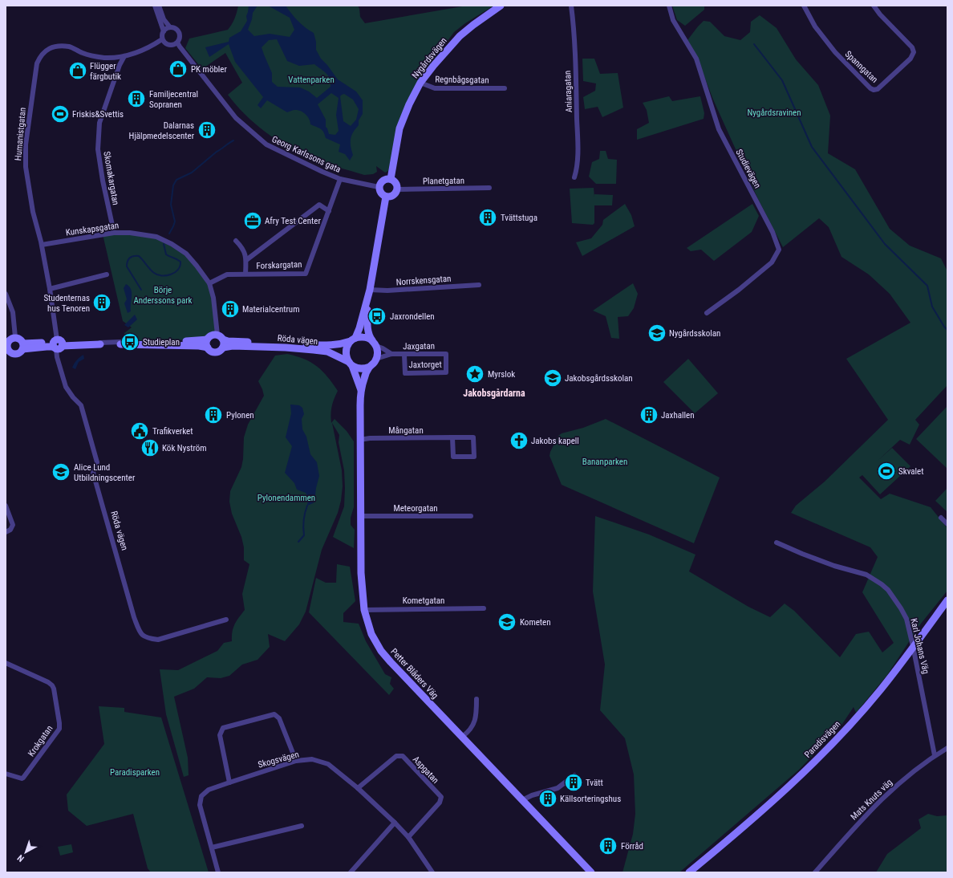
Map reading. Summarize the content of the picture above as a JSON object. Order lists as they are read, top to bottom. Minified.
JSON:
{"streets":{"street":["Nygårdsvägen","Spanngatan","Regnbågsgatan","Aniaragatan","Humanistgatan","Georg Karlssons gata","Studievägen","Skomakargatan","Planetgatan","Kunskapsgatan","Forskargatan","Norrskensgatan","Röda vägen","Jaxgatan","Jaxtorget","Mångatan","Meteorgatan","Kometgatan","Karl Johans Väg","Petter Blåders Väg","Paradisvägen","Krokgatan","Skogsvägen","Aspgatan","Mats Knuts väg"]},"crossings":[["Nygårdsvägen","Regnbågsgatan"],["Nygårdsvägen","Georg Karlssons gata"],["Nygårdsvägen","Planetgatan"],["Humanistgatan","Skomakargatan"],["Humanistgatan","Kunskapsgatan"],["Humanistgatan","Röda vägen"],["Georg Karlssons gata","Planetgatan"],["Georg Karlssons gata","Forskargatan"],["Skomakargatan","Kunskapsgatan"],["Kunskapsgatan","Forskargatan"],["Kunskapsgatan","Röda vägen"],["Röda vägen","Jaxgatan"],["Röda vägen","Petter Blåders Väg"],["Jaxgatan","Jaxtorget"],["Jaxgatan","Petter Blåders Väg"],["Mångatan","Petter Blåders Väg"],["Meteorgatan","Petter Blåders Väg"],["Kometgatan","Petter Blåders Väg"],["Karl Johans Väg","Paradisvägen"],["Karl Johans Väg","Mats Knuts väg"],["Skogsvägen","Aspgatan"]],"districts":["Jakobsgårdarna"],"parks":["Vattenparken","Nygårdsravinen","Börje Anderssons park","Bananparken","Pylonendammen","Paradisparken"],"places":{"shop":["PK möbler","Flügger färgbutik"],"building":["Familjecentral Sopranen","Dalarnas Hjälpmedelscenter","Tvättstuga","Studenternas hus Tenoren","Materialcentrum","Pylonen","Jaxhallen","Tvätt","Källsorteringshus","Förråd"],"sports":["Friskis&Svettis","Skvalet"],"office":["Afry Test Center"],"bus stop":["Jaxrondellen","Studieplan"],"school or university":["Nygårdsskolan","Jakobsgårdsskolan","Alice Lund Utbildningscenter","Kometen"],"place":["Myrslok"],"public building":["Trafikverket"],"church":["Jakobs kapell"],"restaurant":["Kök Nyström"]},"north":"bottom left"}
